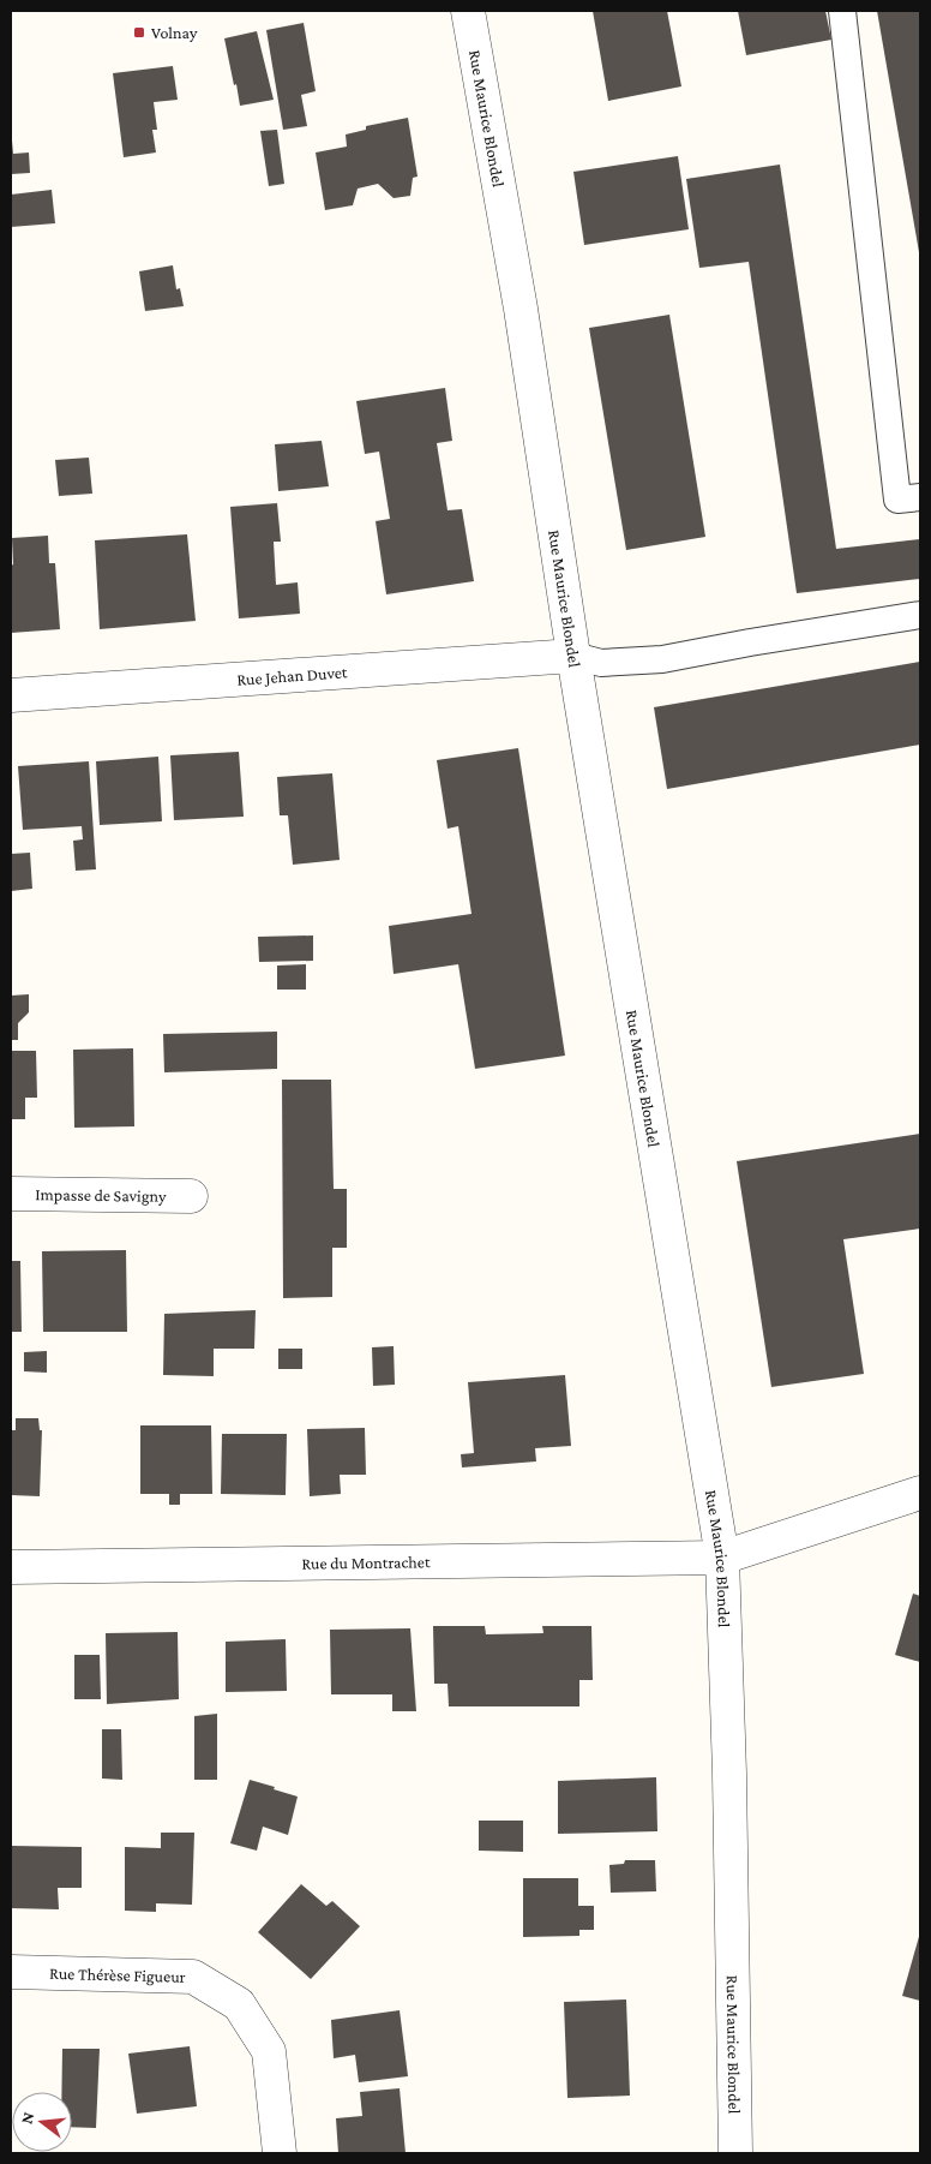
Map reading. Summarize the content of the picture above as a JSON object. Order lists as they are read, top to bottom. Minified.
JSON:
{"streets":{"street":["Rue Maurice Blondel","Rue Jehan Duvet","Impasse de Savigny","Rue du Montrachet","Rue Thérèse Figueur"]},"crossings":[["Rue Maurice Blondel","Rue Jehan Duvet"],["Rue Maurice Blondel","Rue du Montrachet"]],"places":{"transit":["Volnay"]},"north":"left"}
